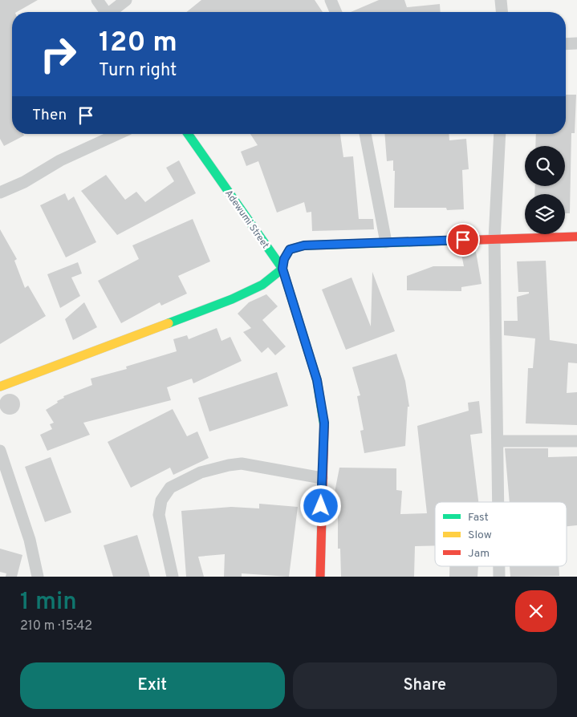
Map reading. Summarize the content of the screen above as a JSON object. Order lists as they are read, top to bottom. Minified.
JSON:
{"streets":{"street":["Adewumi Street"]},"legend":["Fast","Slow","Jam"],"page":{"turn":["120 m","Turn right"],"then":"Then","heading":["1 min","210 m · 15:42"],"buttons":["Exit","Share"]}}
